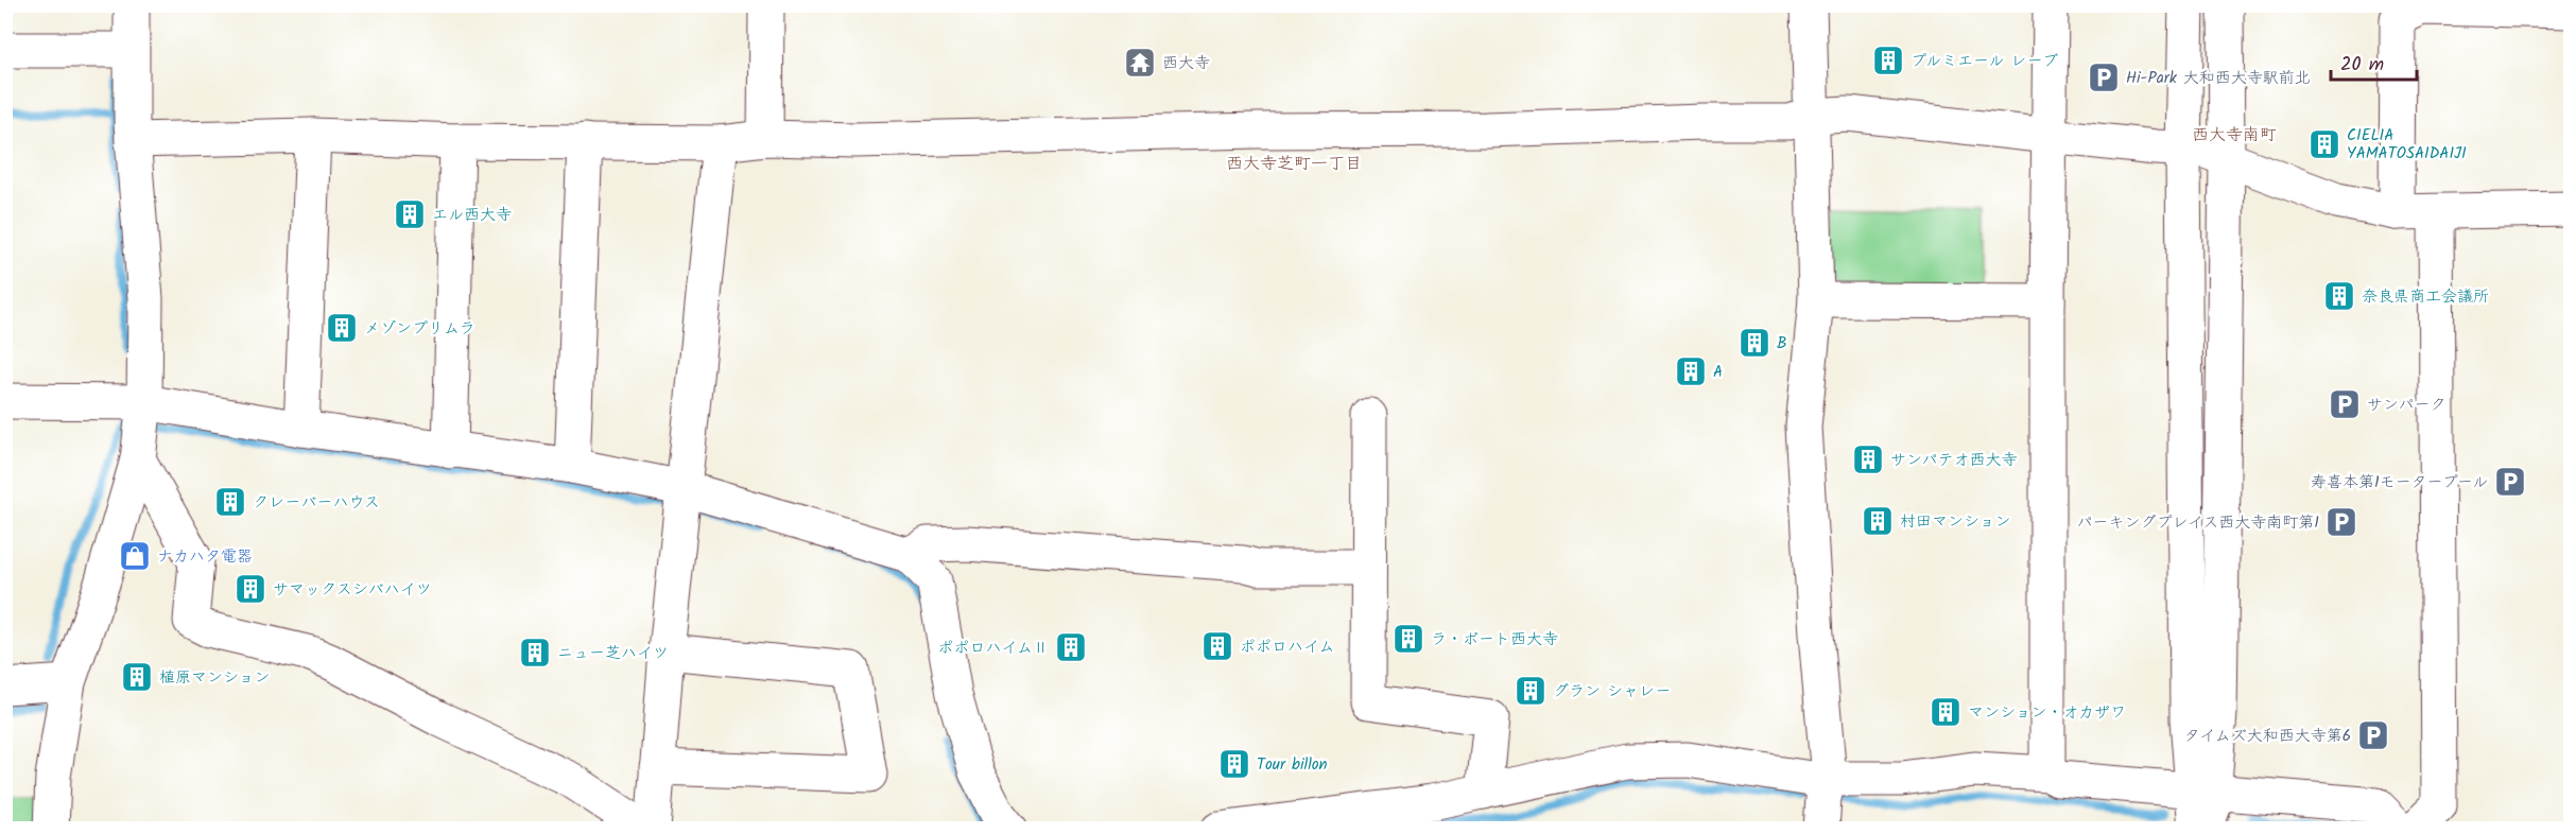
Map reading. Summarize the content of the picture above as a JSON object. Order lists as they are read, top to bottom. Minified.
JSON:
{"districts":["西大寺南町","西大寺芝町一丁目"],"places":{"building":["プルミエール レーブ","CIELIA YAMATOSAIDAIJI","エル西大寺","奈良県商工会議所","メゾンプリムラ","B","A","サンパテオ西大寺","クレーバーハウス","村田マンション","サマックスシバハイツ","ラ・ボート西大寺","ポポロハイム","ポポロハイムⅡ","ニュー芝ハイツ","植原マンション","グラン シャレー","マンション・オカザワ","Tour billon"],"temple":["西大寺"],"parking":["Hi-Park 大和西大寺駅前北","サンパーク","寿喜本第1モータープール","パーキングプレイス西大寺南町第1","タイムズ大和西大寺第6"],"shop":["ナカハタ電器"]},"scale_bar":"20 m"}
